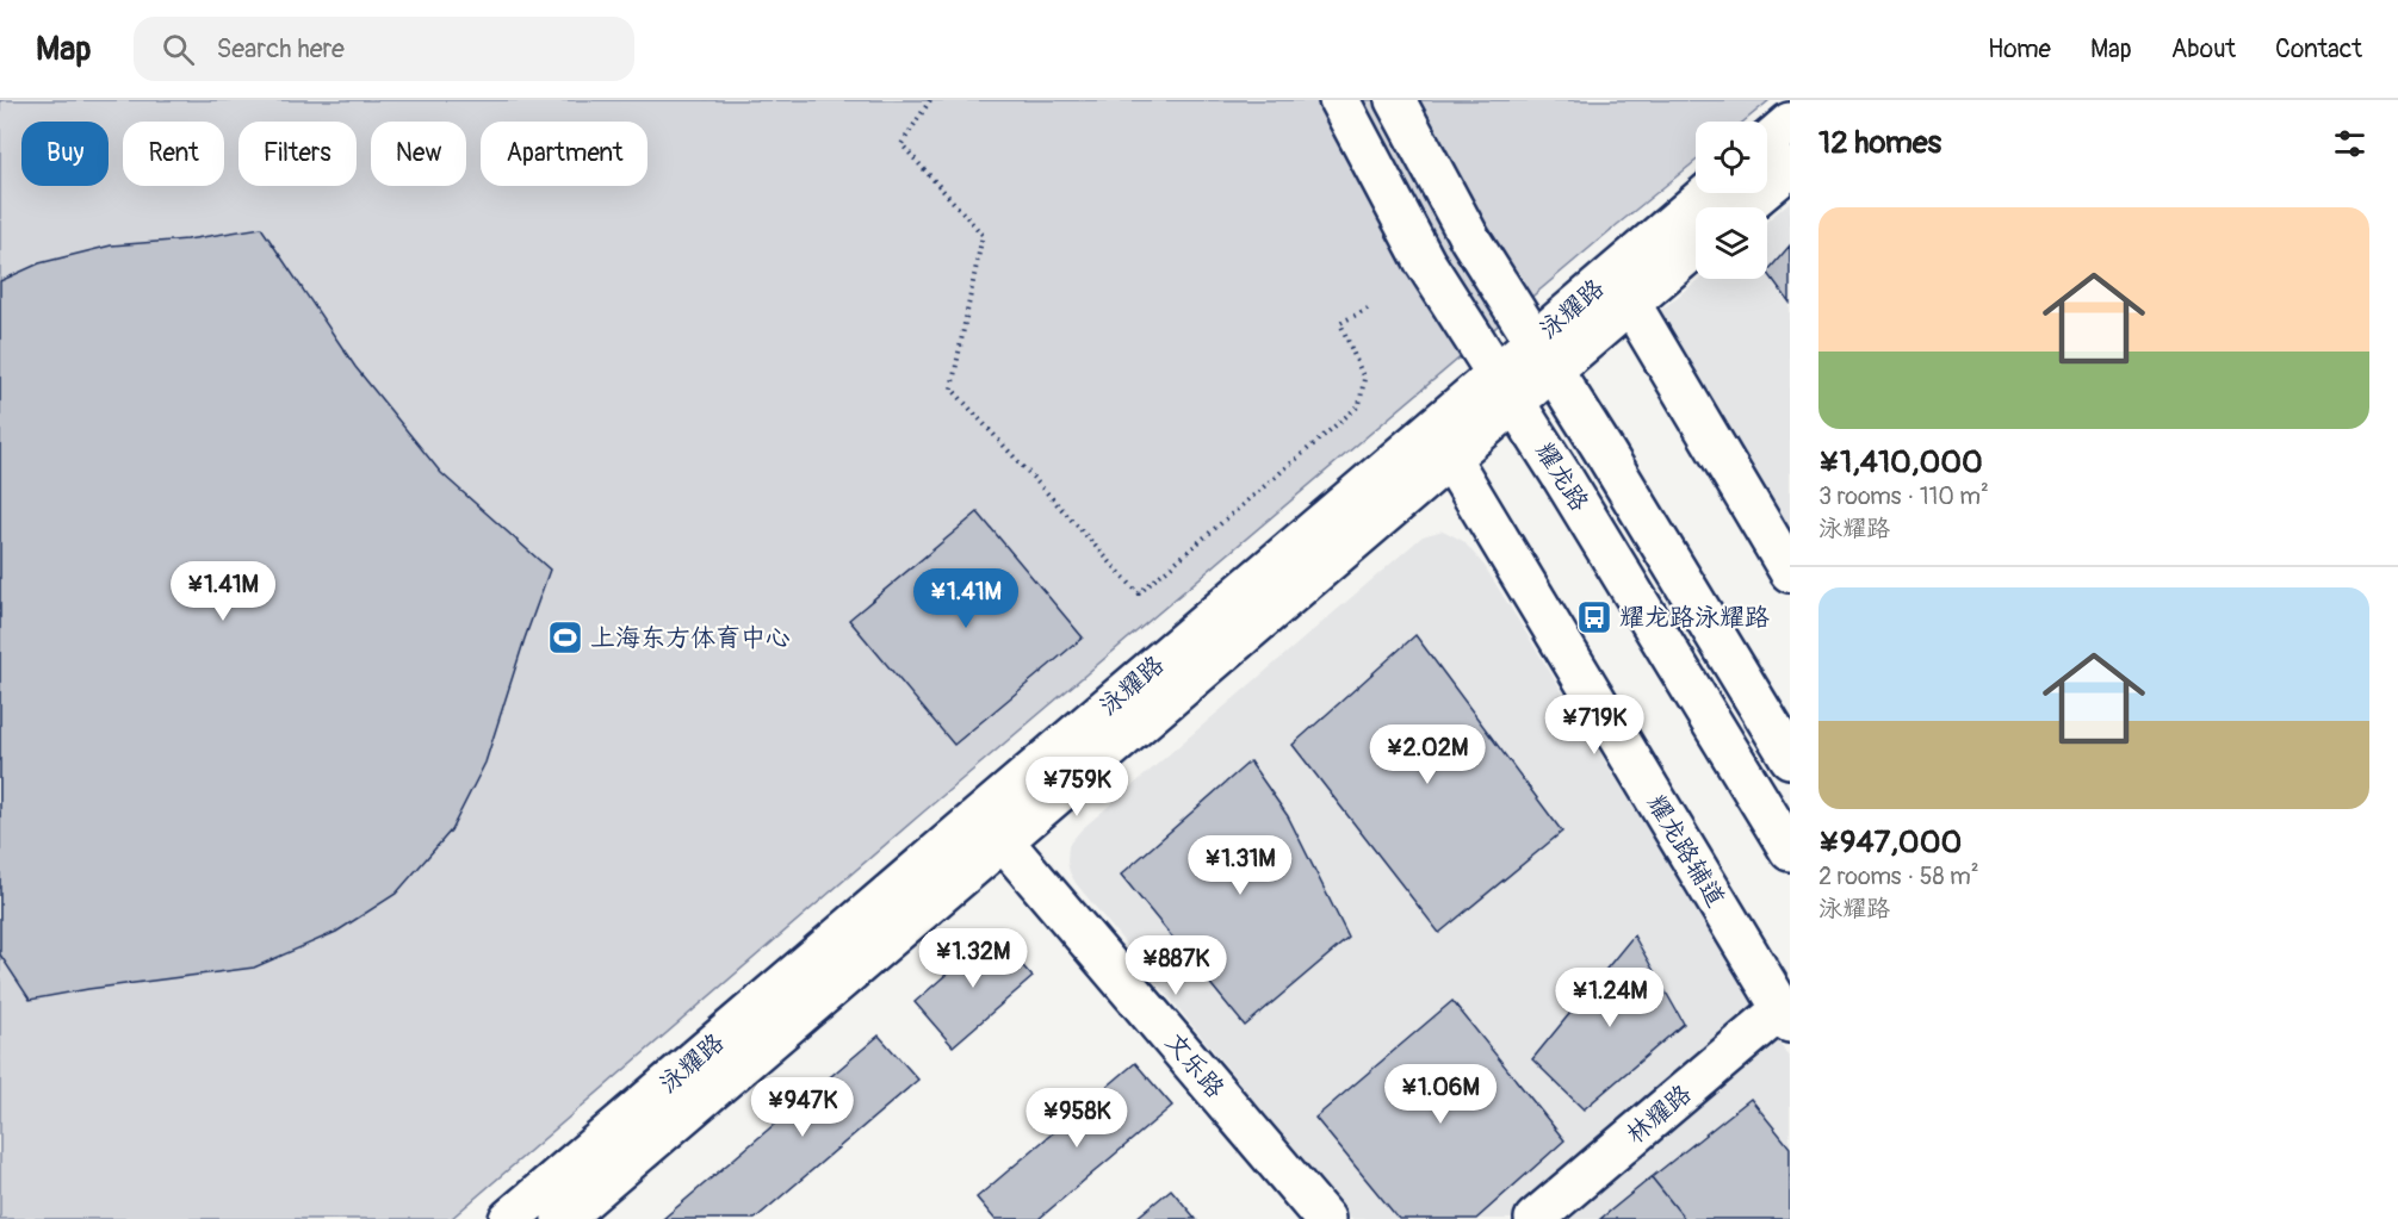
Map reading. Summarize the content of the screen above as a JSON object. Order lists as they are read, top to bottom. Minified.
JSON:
{"streets":{"street":["泳耀路","耀龙路","耀龙路辅道","文乐路","林耀路"]},"crossings":[["泳耀路","耀龙路"],["泳耀路","耀龙路辅道"],["泳耀路","文乐路"],["耀龙路辅道","林耀路"]],"places":{"bus stop":["耀龙路泳耀路"],"sports":["上海东方体育中心"]},"page":{"header":"Map","search":"Search here","nav":["Home","Map","About","Contact"],"heading":"12 homes","chip":["Buy","Rent","Filters","New","Apartment"],"list":[{"name":"¥1,410,000","note":"3 rooms · 110 m² · 泳耀路"},{"name":"¥947,000","note":"2 rooms · 58 m² · 泳耀路"}],"price":["¥1.41M","¥1.41M","¥719K","¥2.02M","¥759K","¥1.31M","¥1.32M","¥887K","¥1.24M","¥1.06M","¥947K","¥958K"]}}
